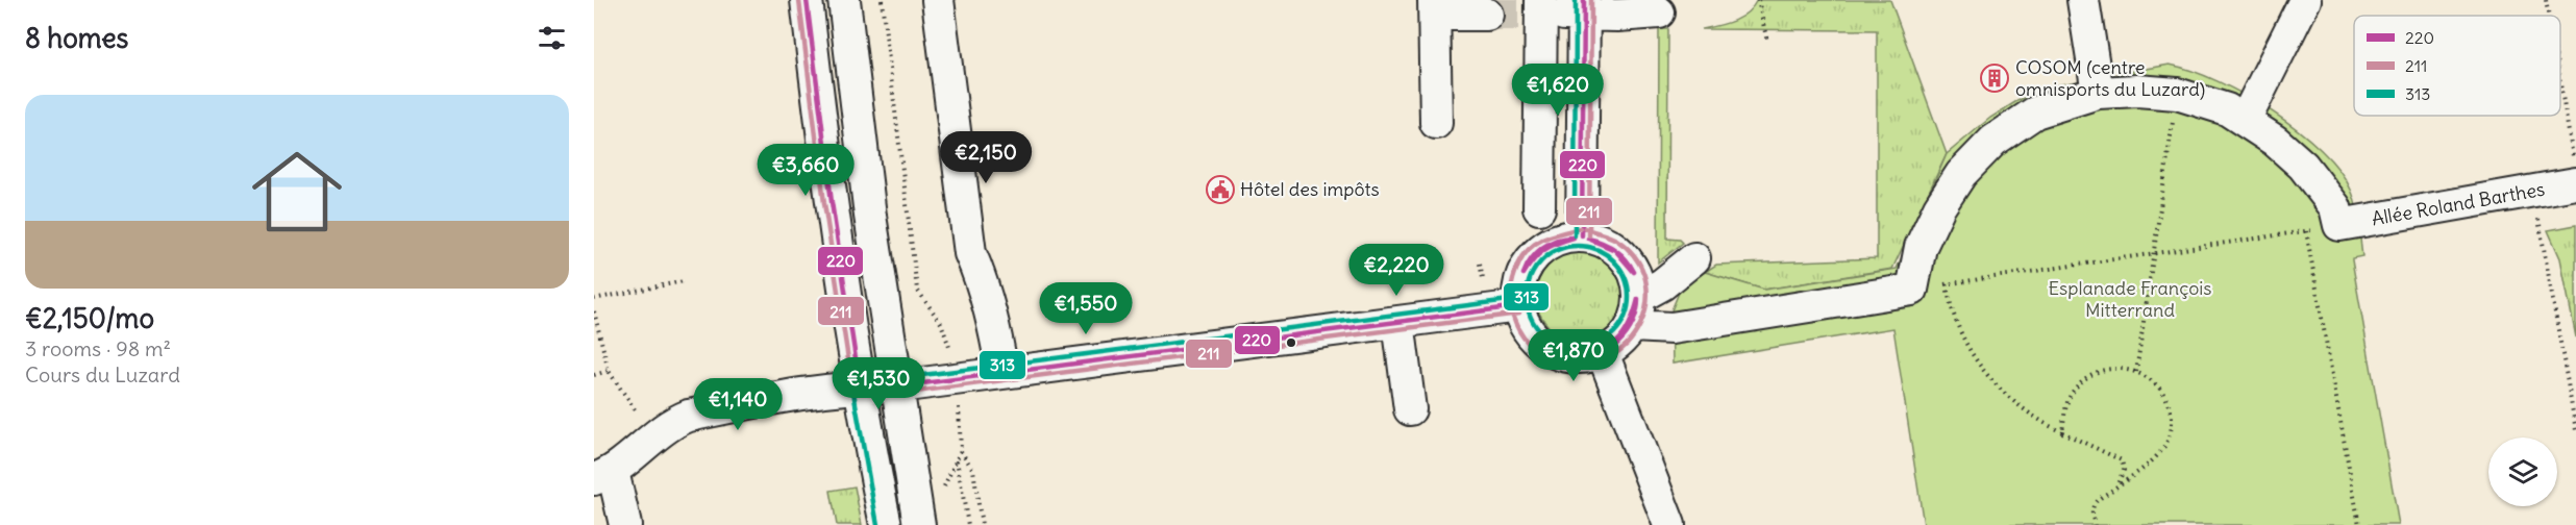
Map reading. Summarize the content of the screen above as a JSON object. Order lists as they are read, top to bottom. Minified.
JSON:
{"streets":{"street":["Allée Roland Barthes"]},"parks":["Esplanade François Mitterrand"],"places":{"building":["COSOM (centre omnisports du Luzard)"],"public building":["Hôtel des impôts"]},"lines":["transit line 220","transit line 211","transit line 313"],"legend":["220","211","313"],"page":{"heading":"8 homes","price":["€1,620","€2,150","€3,660","€2,220","€1,550","€1,870","€1,530","€1,140"],"list":[{"name":"€2,150/mo","note":"3 rooms · 98 m² · Cours du Luzard"}]}}
